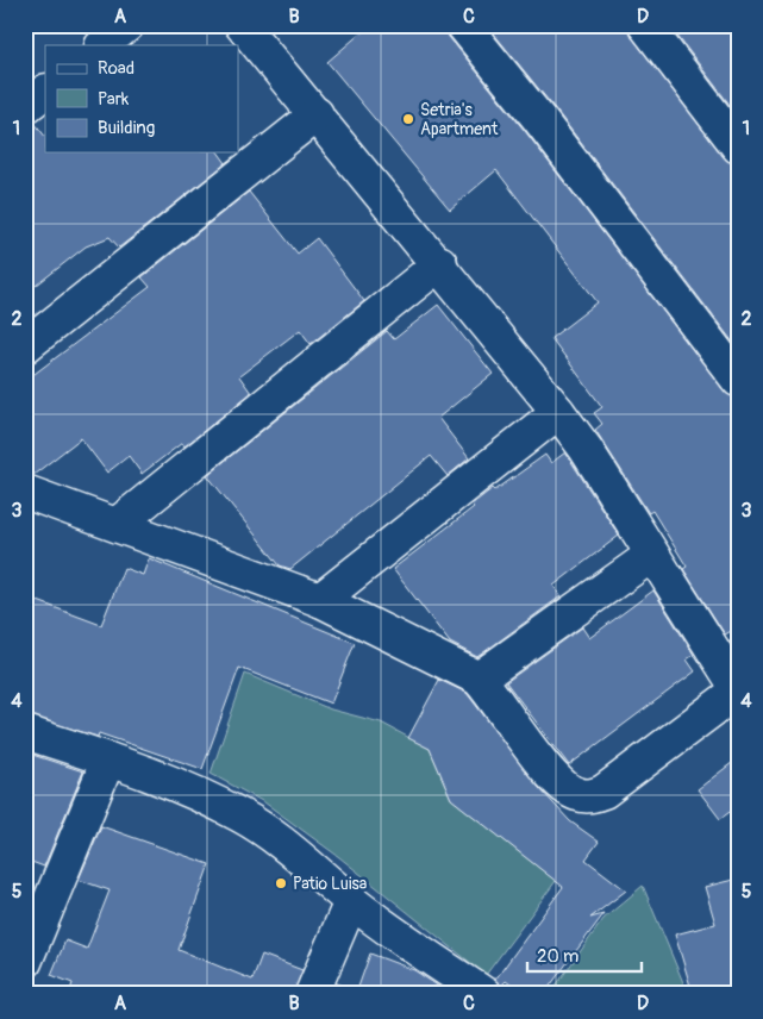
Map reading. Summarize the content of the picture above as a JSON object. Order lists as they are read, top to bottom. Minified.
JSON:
{"places":["Setria's Apartment","Patio Luisa"],"legend":["Road","Park","Building"],"scale_bar":"20 m","grid":{"columns":["A","B","C","D"],"rows":["1","2","3","4","5"]}}
